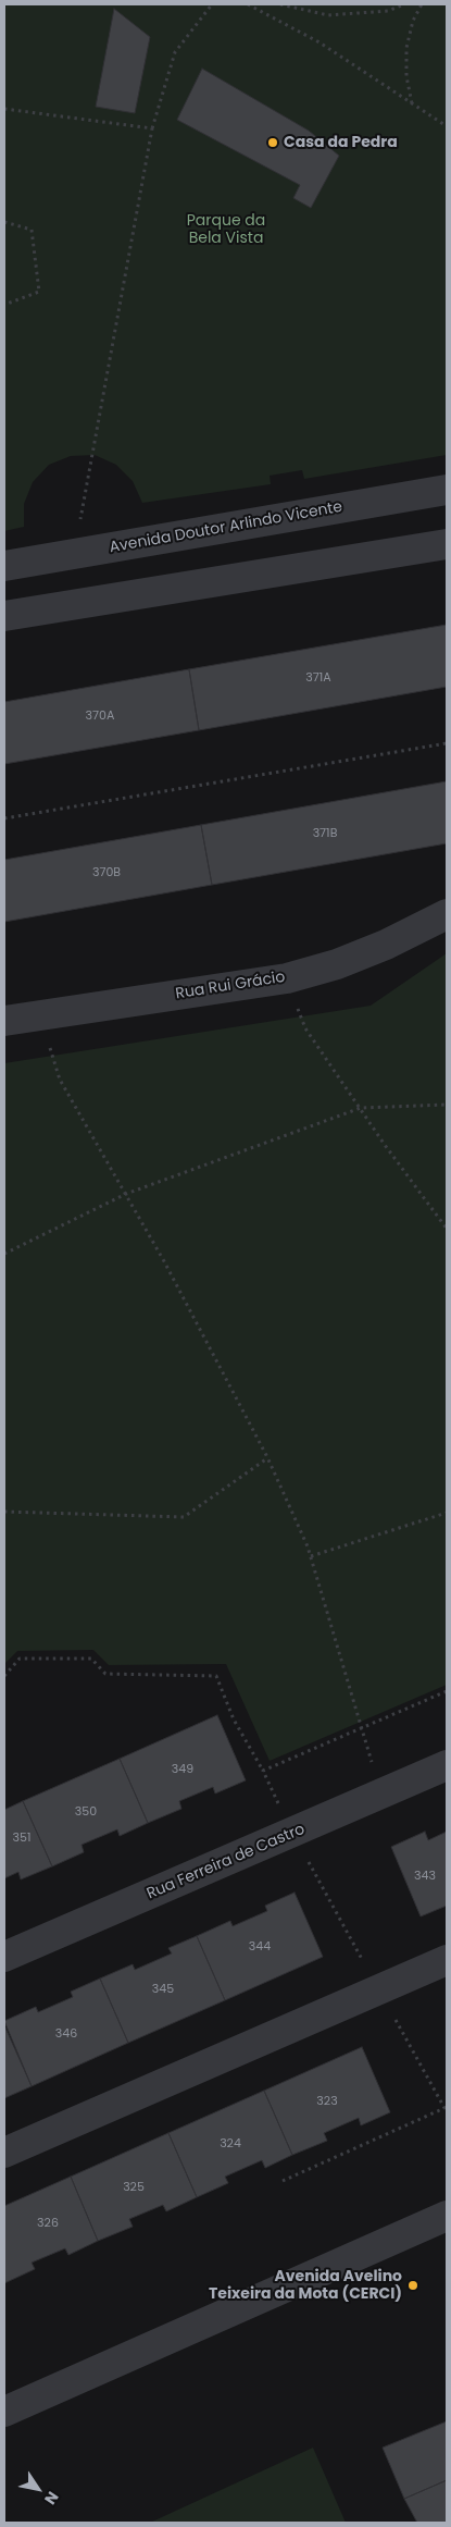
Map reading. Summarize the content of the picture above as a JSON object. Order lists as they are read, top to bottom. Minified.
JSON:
{"streets":{"street":["Avenida Doutor Arlindo Vicente","Rua Rui Grácio","Rua Ferreira de Castro"]},"parks":["Parque da Bela Vista"],"places":["Casa da Pedra","Avenida Avelino Teixeira da Mota (CERCI)"],"house_numbers":["371A","370A","371B","370B","349","350","351","343","344","345","346","323","324","325","326"],"north":"bottom right"}
